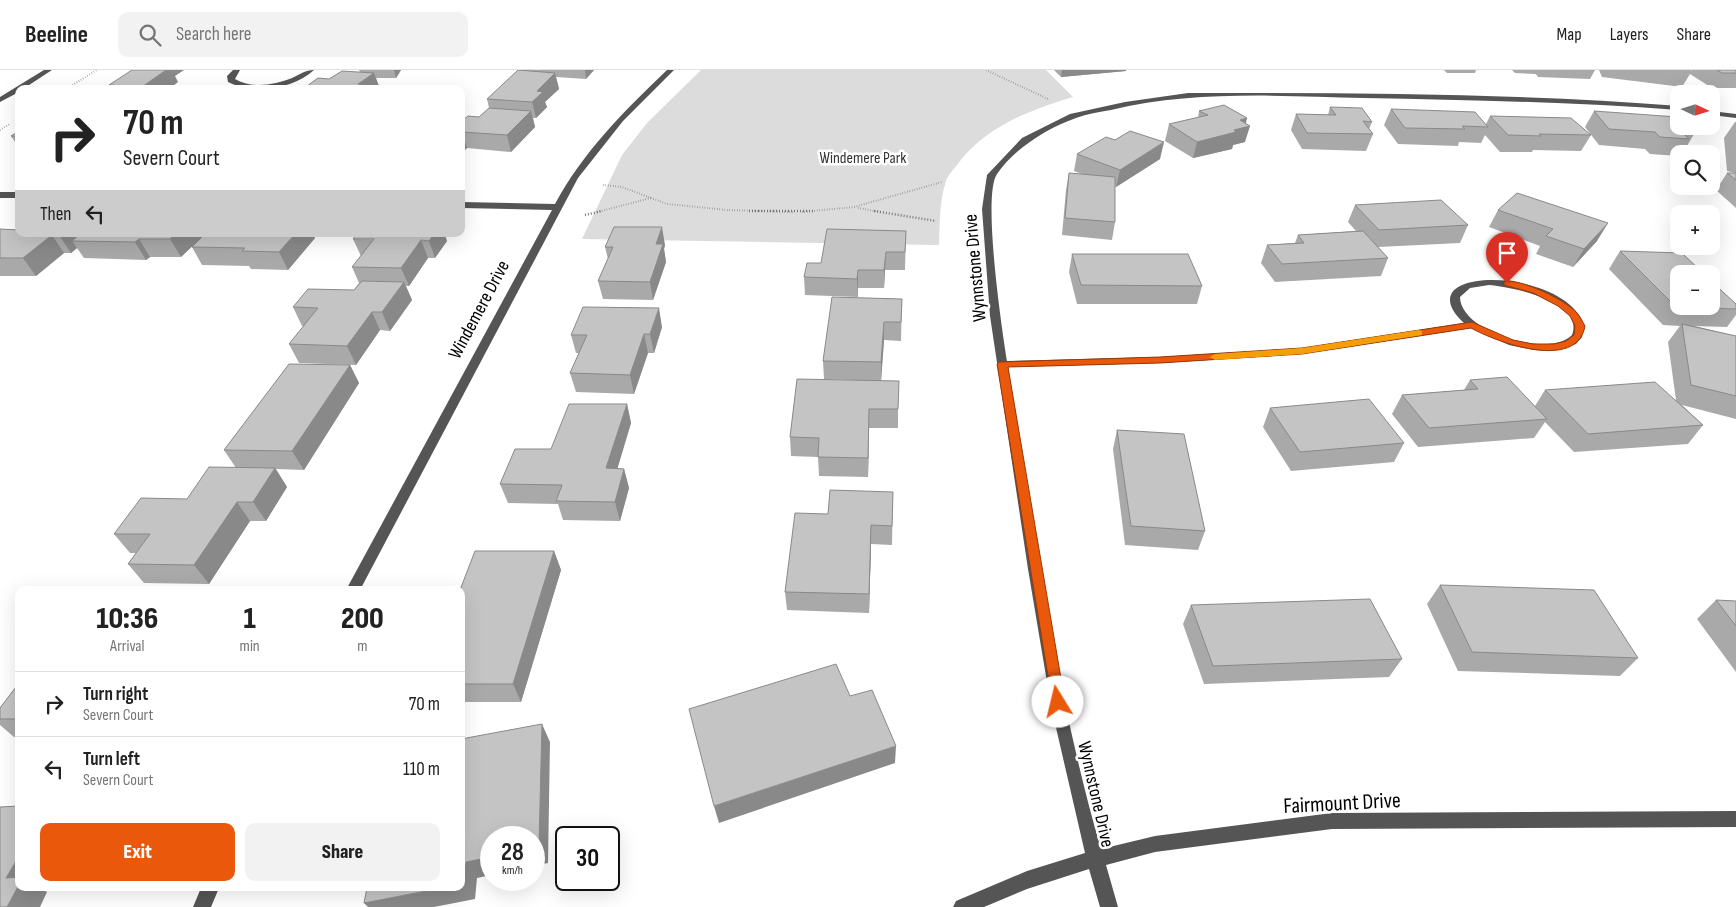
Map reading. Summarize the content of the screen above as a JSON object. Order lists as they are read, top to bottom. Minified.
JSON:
{"streets":{"street":["Wynnstone Drive","Windemere Drive","Fairmount Drive"]},"crossings":[["Wynnstone Drive","Fairmount Drive"]],"parks":["Windemere Park"],"north":"right","page":{"header":"Beeline","search":"Search here","nav":["Map","Layers","Share"],"map_buttons":["+","−"],"turn":["70 m","Severn Court"],"then":"Then","eta":["10:36","Arrival","1","min","200","m"],"list":[{"name":"Turn right","note":"Severn Court","value":"70 m"},{"name":"Turn left","note":"Severn Court","value":"110 m"}],"buttons":["Exit","Share"],"speed":"28 km/h","limit":"30"}}
